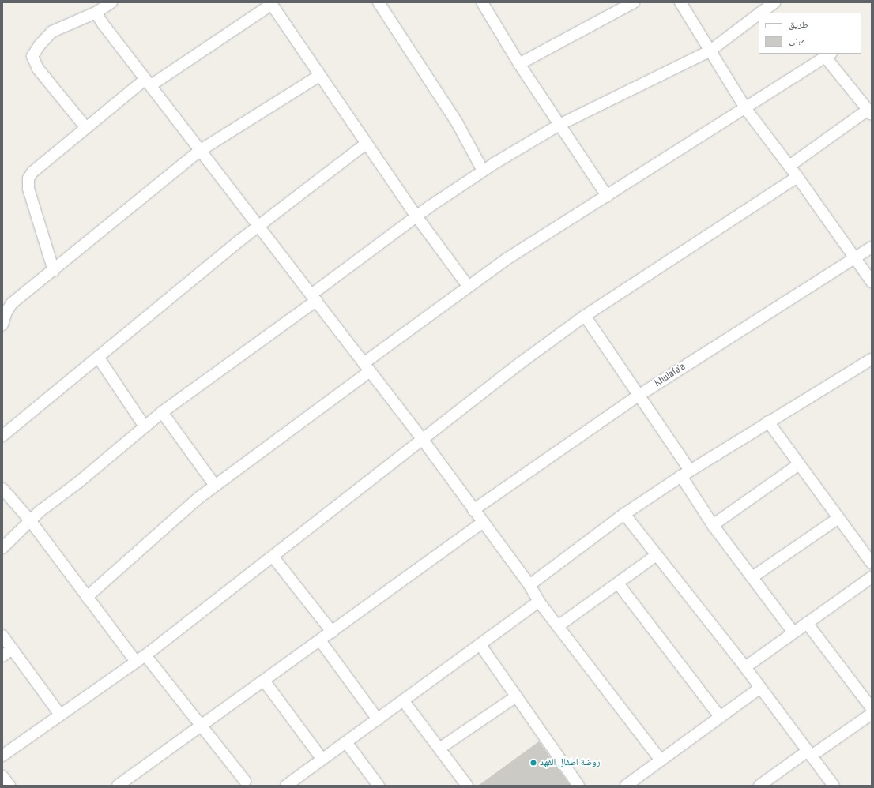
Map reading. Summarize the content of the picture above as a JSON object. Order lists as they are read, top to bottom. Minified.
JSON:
{"streets":{"street":["Khulafa'a"]},"places":["روضة اطفال الفهد"],"legend":["طريق","مبنى"]}
